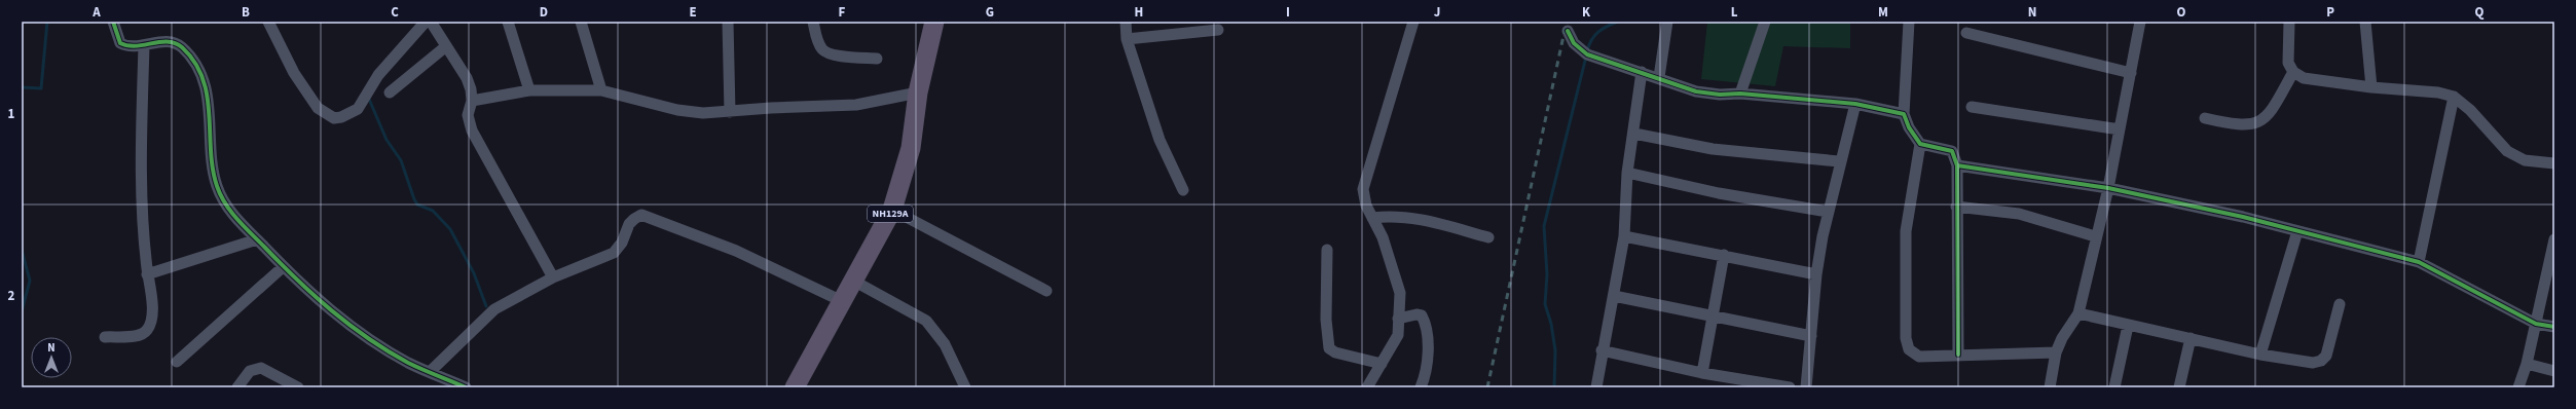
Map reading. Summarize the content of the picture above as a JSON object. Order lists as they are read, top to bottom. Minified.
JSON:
{"streets":{"highway":["NH129A"]},"north":"top","grid":{"columns":["A","B","C","D","E","F","G","H","I","J","K","L","M","N","O","P","Q"],"rows":["1","2"]}}
